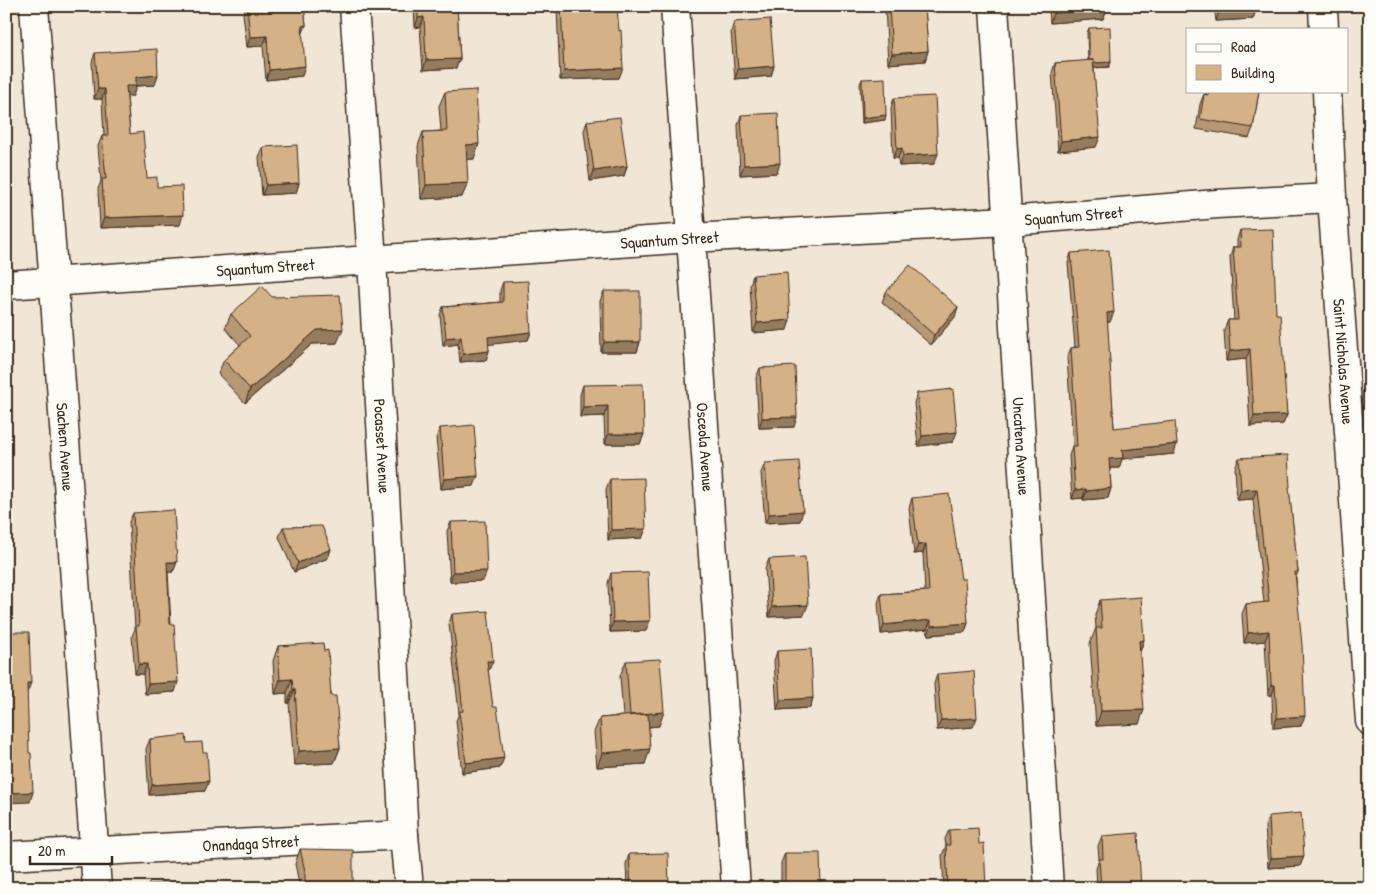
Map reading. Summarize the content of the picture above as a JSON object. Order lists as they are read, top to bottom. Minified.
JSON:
{"streets":{"street":["Squantum Street","Saint Nicholas Avenue","Sachem Avenue","Pocasset Avenue","Osceola Avenue","Uncatena Avenue","Onandaga Street"]},"crossings":[["Squantum Street","Saint Nicholas Avenue"],["Squantum Street","Sachem Avenue"],["Squantum Street","Pocasset Avenue"],["Squantum Street","Osceola Avenue"],["Squantum Street","Uncatena Avenue"],["Sachem Avenue","Onandaga Street"],["Pocasset Avenue","Onandaga Street"]],"legend":["Road","Building"],"scale_bar":"20 m"}
